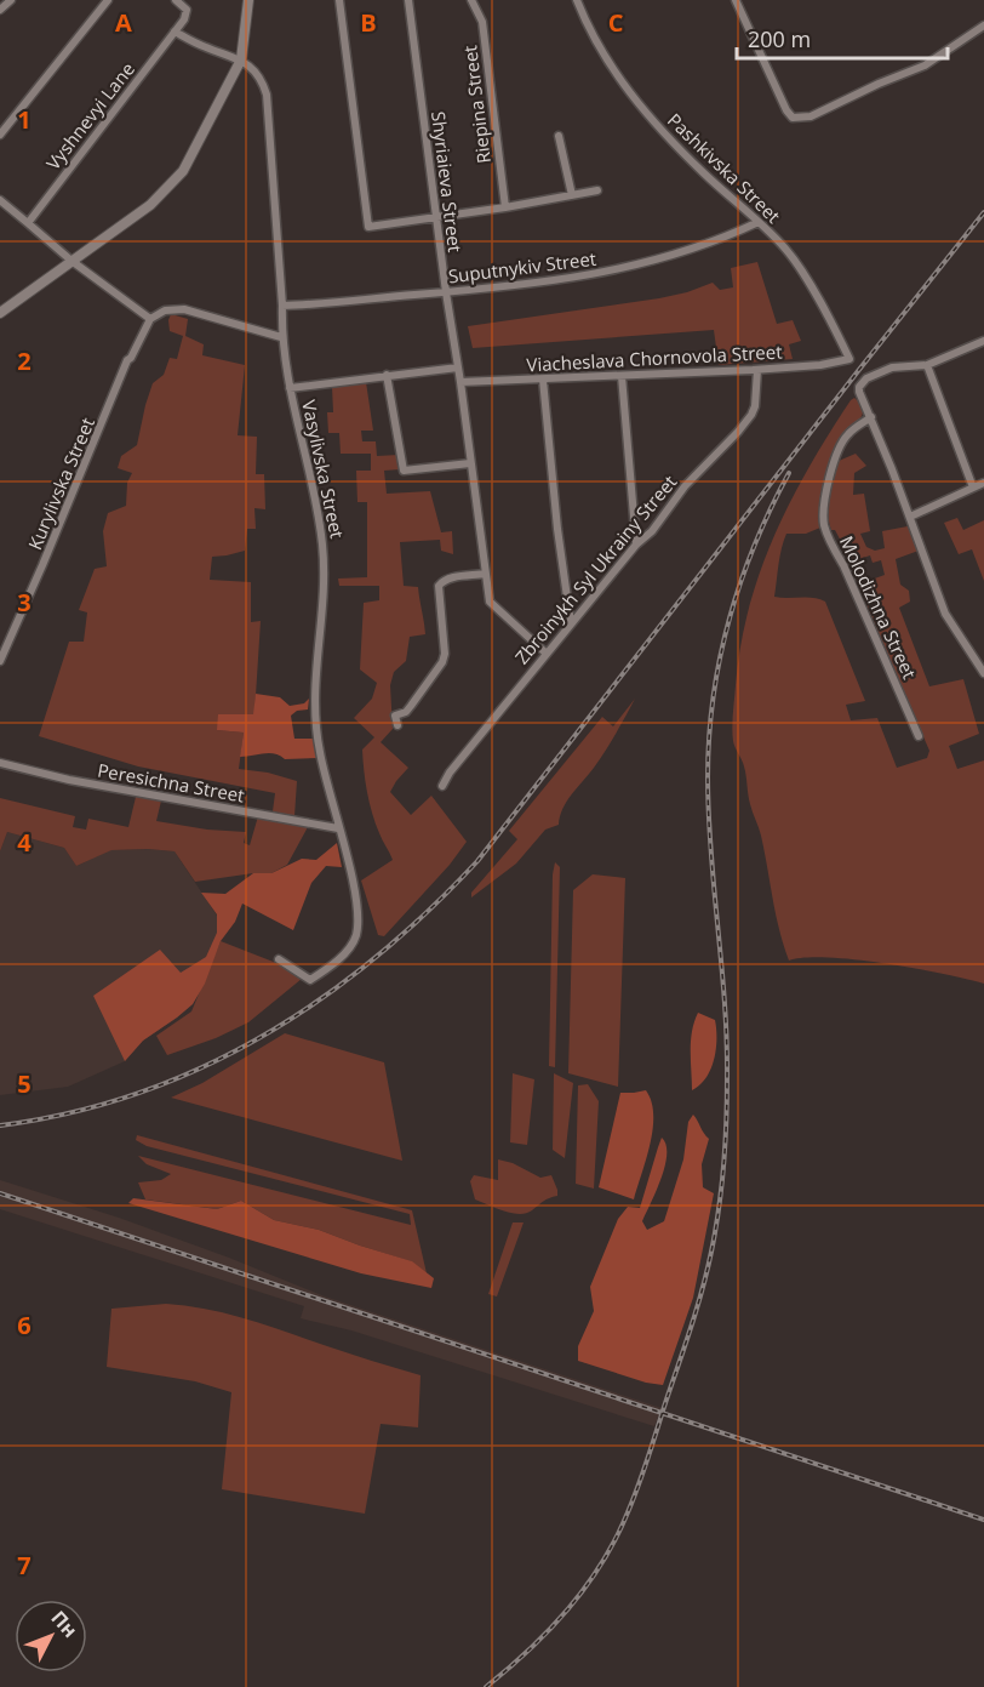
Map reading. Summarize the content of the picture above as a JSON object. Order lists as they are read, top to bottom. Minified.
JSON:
{"streets":{"street":["Riepina Street","Vyshnevyi Lane","Pashkivska Street","Shyriaieva Street","Suputnykiv Street","Viacheslava Chornovola Street","Vasylivska Street","Kurylivska Street","Zbroinykh Syl Ukrainy Street","Molodizhna Street","Peresichna Street"]},"crossings":[["Pashkivska Street","Suputnykiv Street"],["Pashkivska Street","Viacheslava Chornovola Street"],["Shyriaieva Street","Suputnykiv Street"],["Shyriaieva Street","Viacheslava Chornovola Street"],["Shyriaieva Street","Zbroinykh Syl Ukrainy Street"],["Suputnykiv Street","Vasylivska Street"],["Viacheslava Chornovola Street","Zbroinykh Syl Ukrainy Street"],["Vasylivska Street","Peresichna Street"]],"scale_bar":"200 m","north":"top right","grid":{"columns":["A","B","C"],"rows":["1","2","3","4","5","6","7"]}}
